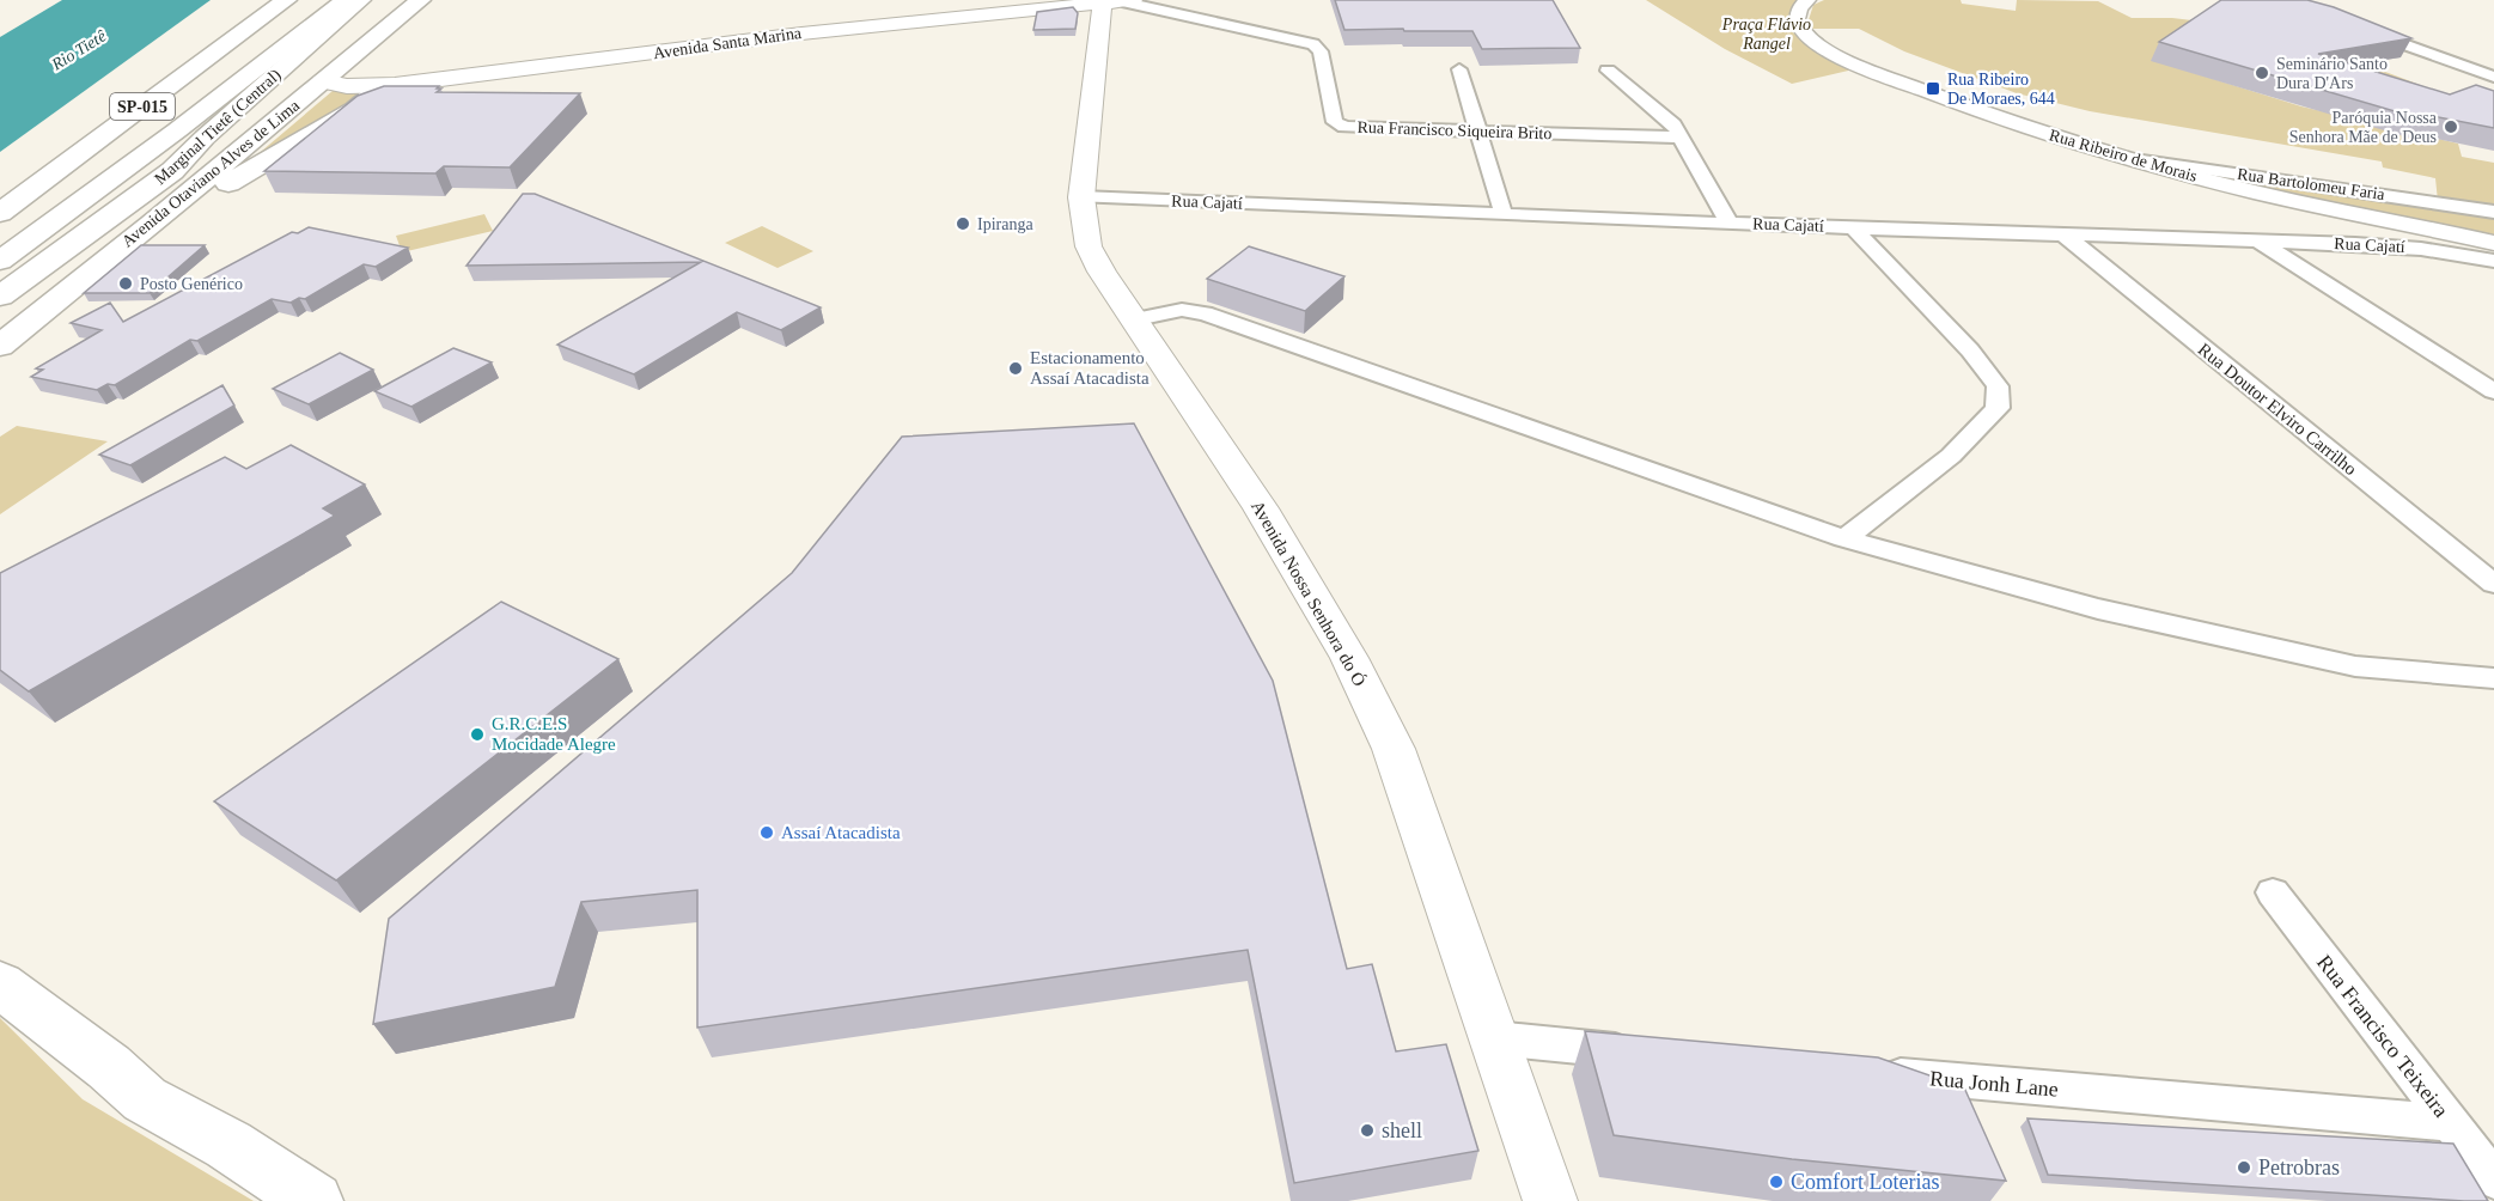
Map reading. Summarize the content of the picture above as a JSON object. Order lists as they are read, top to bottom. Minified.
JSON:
{"streets":{"highway":["SP-015","Marginal Tietê (Central)","Avenida Otaviano Alves de Lima"],"main road":["Avenida Santa Marina","Avenida Nossa Senhora do Ó"],"street":["Rua Francisco Siqueira Brito","Rua Ribeiro de Morais","Rua Bartolomeu Faria","Rua Cajatí","Rua Doutor Elviro Carrilho","Rua Francisco Teixeira","Rua Jonh Lane"]},"crossings":[["Avenida Santa Marina","Rua Francisco Siqueira Brito"],["Avenida Santa Marina","Avenida Otaviano Alves de Lima"],["Avenida Santa Marina","Avenida Nossa Senhora do Ó"],["Rua Francisco Siqueira Brito","Avenida Nossa Senhora do Ó"],["Rua Ribeiro de Morais","Rua Bartolomeu Faria"],["Rua Cajatí","Rua Doutor Elviro Carrilho"],["Rua Cajatí","Avenida Nossa Senhora do Ó"],["Rua Francisco Teixeira","Rua Jonh Lane"]],"water":["Rio Tietê"],"parks":["Praça Flávio Rangel"],"places":{"other":["Seminário Santo Dura D'Ars","Paróquia Nossa Senhora Mãe de Deus","Ipiranga","Posto Genérico","Estacionamento Assaí Atacadista","G.R.C.E.S Mocidade Alegre","Assaí Atacadista","shell","Petrobras","Comfort Loterias"],"transit":["Rua Ribeiro De Moraes, 644"]}}
